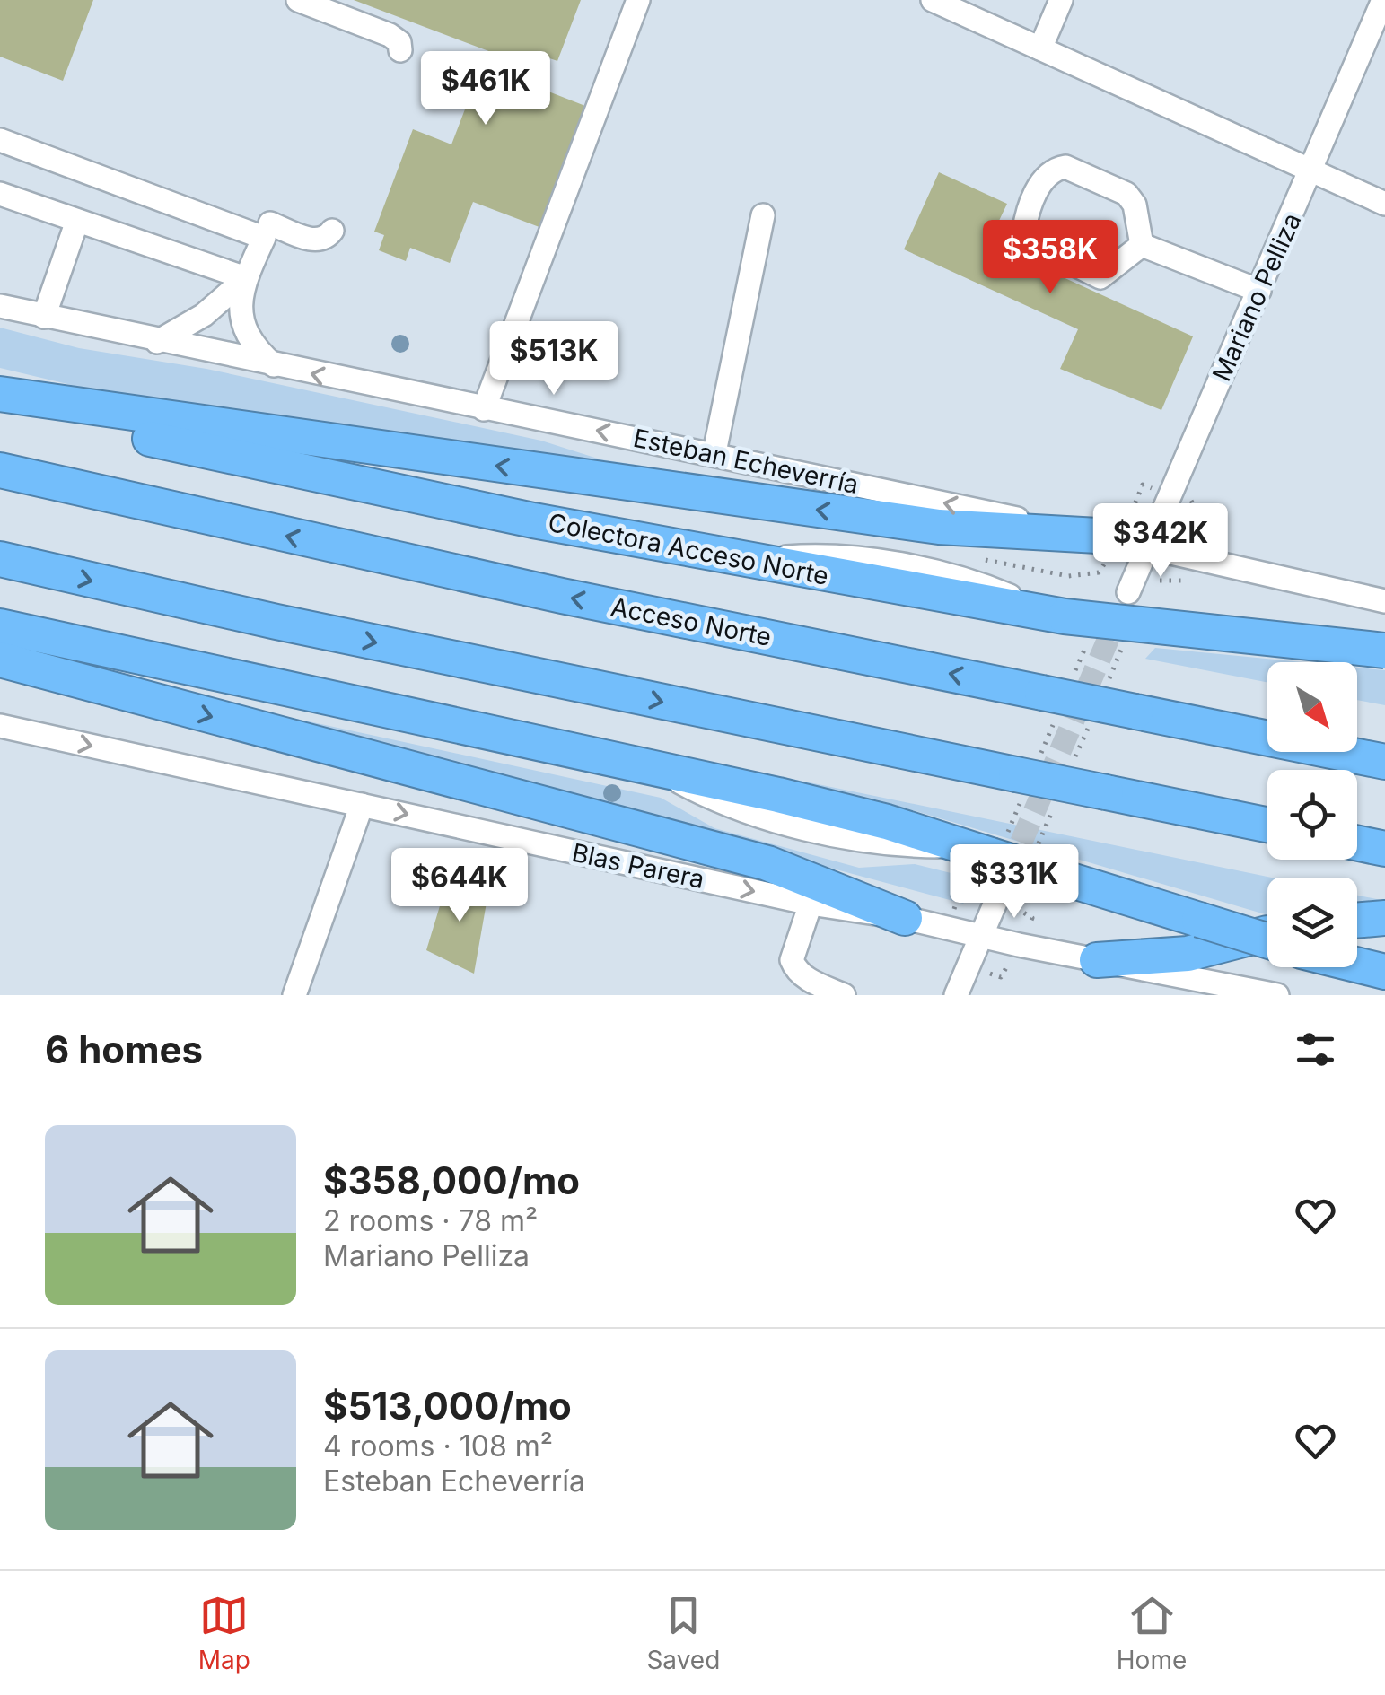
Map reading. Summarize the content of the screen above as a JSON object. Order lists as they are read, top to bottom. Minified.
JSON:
{"streets":{"highway":["Colectora Acceso Norte","Acceso Norte"],"street":["Mariano Pelliza","Esteban Echeverría","Blas Parera"]},"crossings":[["Mariano Pelliza","Esteban Echeverría"]],"one_way":["Esteban Echeverría","Blas Parera"],"north":"bottom right","page":{"price":["$461K","$358K","$513K","$342K","$331K","$644K"],"heading":"6 homes","list":[{"name":"$358,000/mo","note":"2 rooms · 78 m² · Mariano Pelliza"},{"name":"$513,000/mo","note":"4 rooms · 108 m² · Esteban Echeverría"}],"tabs":["Map","Saved","Home"]}}
